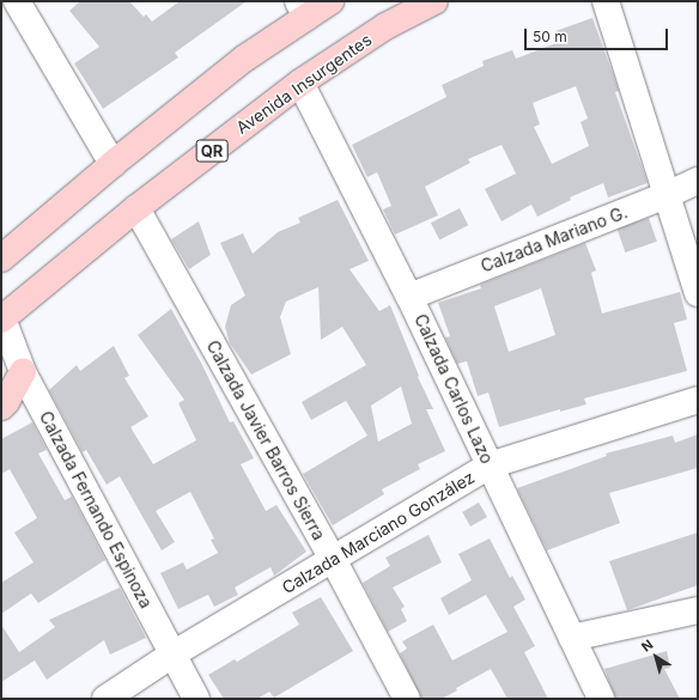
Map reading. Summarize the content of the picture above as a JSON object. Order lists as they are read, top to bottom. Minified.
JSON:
{"streets":{"main road":["Avenida Insurgentes","QR"],"street":["Calzada Mariano G.","Calzada Carlos Lazo","Calzada Javier Barros Sierra","Calzada Fernando Espinoza","Calzada Marciano González"]},"crossings":[["Avenida Insurgentes","Calzada Carlos Lazo"],["Avenida Insurgentes","Calzada Javier Barros Sierra"],["Avenida Insurgentes","Calzada Fernando Espinoza"],["Calzada Mariano G.","Calzada Carlos Lazo"],["Calzada Carlos Lazo","Calzada Marciano González"],["Calzada Javier Barros Sierra","Calzada Marciano González"],["Calzada Fernando Espinoza","Calzada Marciano González"]],"scale_bar":"50 m","north":"top left"}
